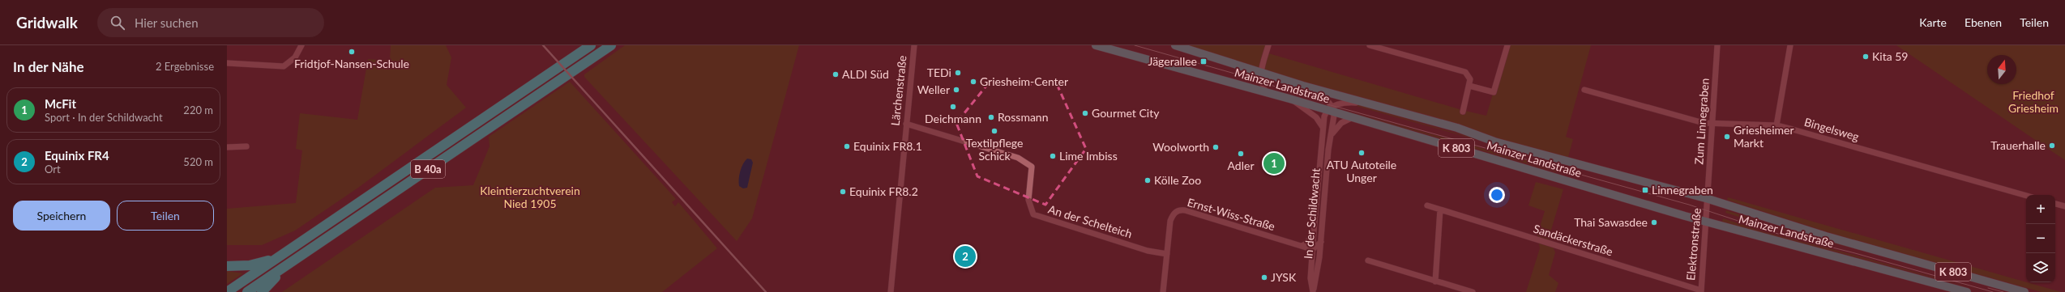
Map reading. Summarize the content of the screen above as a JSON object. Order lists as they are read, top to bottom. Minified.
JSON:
{"streets":{"highway":["B 40a"],"main road":["Mainzer Landstraße","K 803"],"street":["Lärchenstraße","Zum Linnegraben","Bingelsweg","In der Schildwacht","Ernst-Wiss-Straße","An der Schelteich","Sandäckerstraße","Elektronstraße"]},"crossings":[["Mainzer Landstraße","Zum Linnegraben"],["Mainzer Landstraße","In der Schildwacht"],["Mainzer Landstraße","Elektronstraße"],["Lärchenstraße","An der Schelteich"],["Zum Linnegraben","Bingelsweg"],["Zum Linnegraben","Elektronstraße"],["In der Schildwacht","Ernst-Wiss-Straße"],["Ernst-Wiss-Straße","An der Schelteich"],["Sandäckerstraße","Elektronstraße"]],"parks":["Friedhof Griesheim","Kleintierzuchtverein Nied 1905"],"places":{"other":["Fridtjof-Nansen-Schule","Kita 59","TEDi","ALDI Süd","Griesheim-Center","Weller","Deichmann","Gourmet City","Rossmann","Textilpflege Schick","Griesheimer Markt","Trauerhalle","Equinix FR8.1","Woolworth","ATU Autoteile Unger","Adler","Lime Imbiss","Kölle Zoo","Equinix FR8.2","Thai Sawasdee","JYSK"],"transit":["Jägerallee","Linnegraben"]},"north":"top","page":{"header":"Gridwalk","search":"Hier suchen","nav":["Karte","Ebenen","Teilen"],"heading":["In der Nähe","2 Ergebnisse"],"list":[{"mark":"1","name":"McFit","note":"Sport · In der Schildwacht","value":"220 m"},{"mark":"2","name":"Equinix FR4","note":"Ort","value":"520 m"}],"pins":["1","2"],"buttons":["Speichern","Teilen"],"map_buttons":["+","−"]}}
